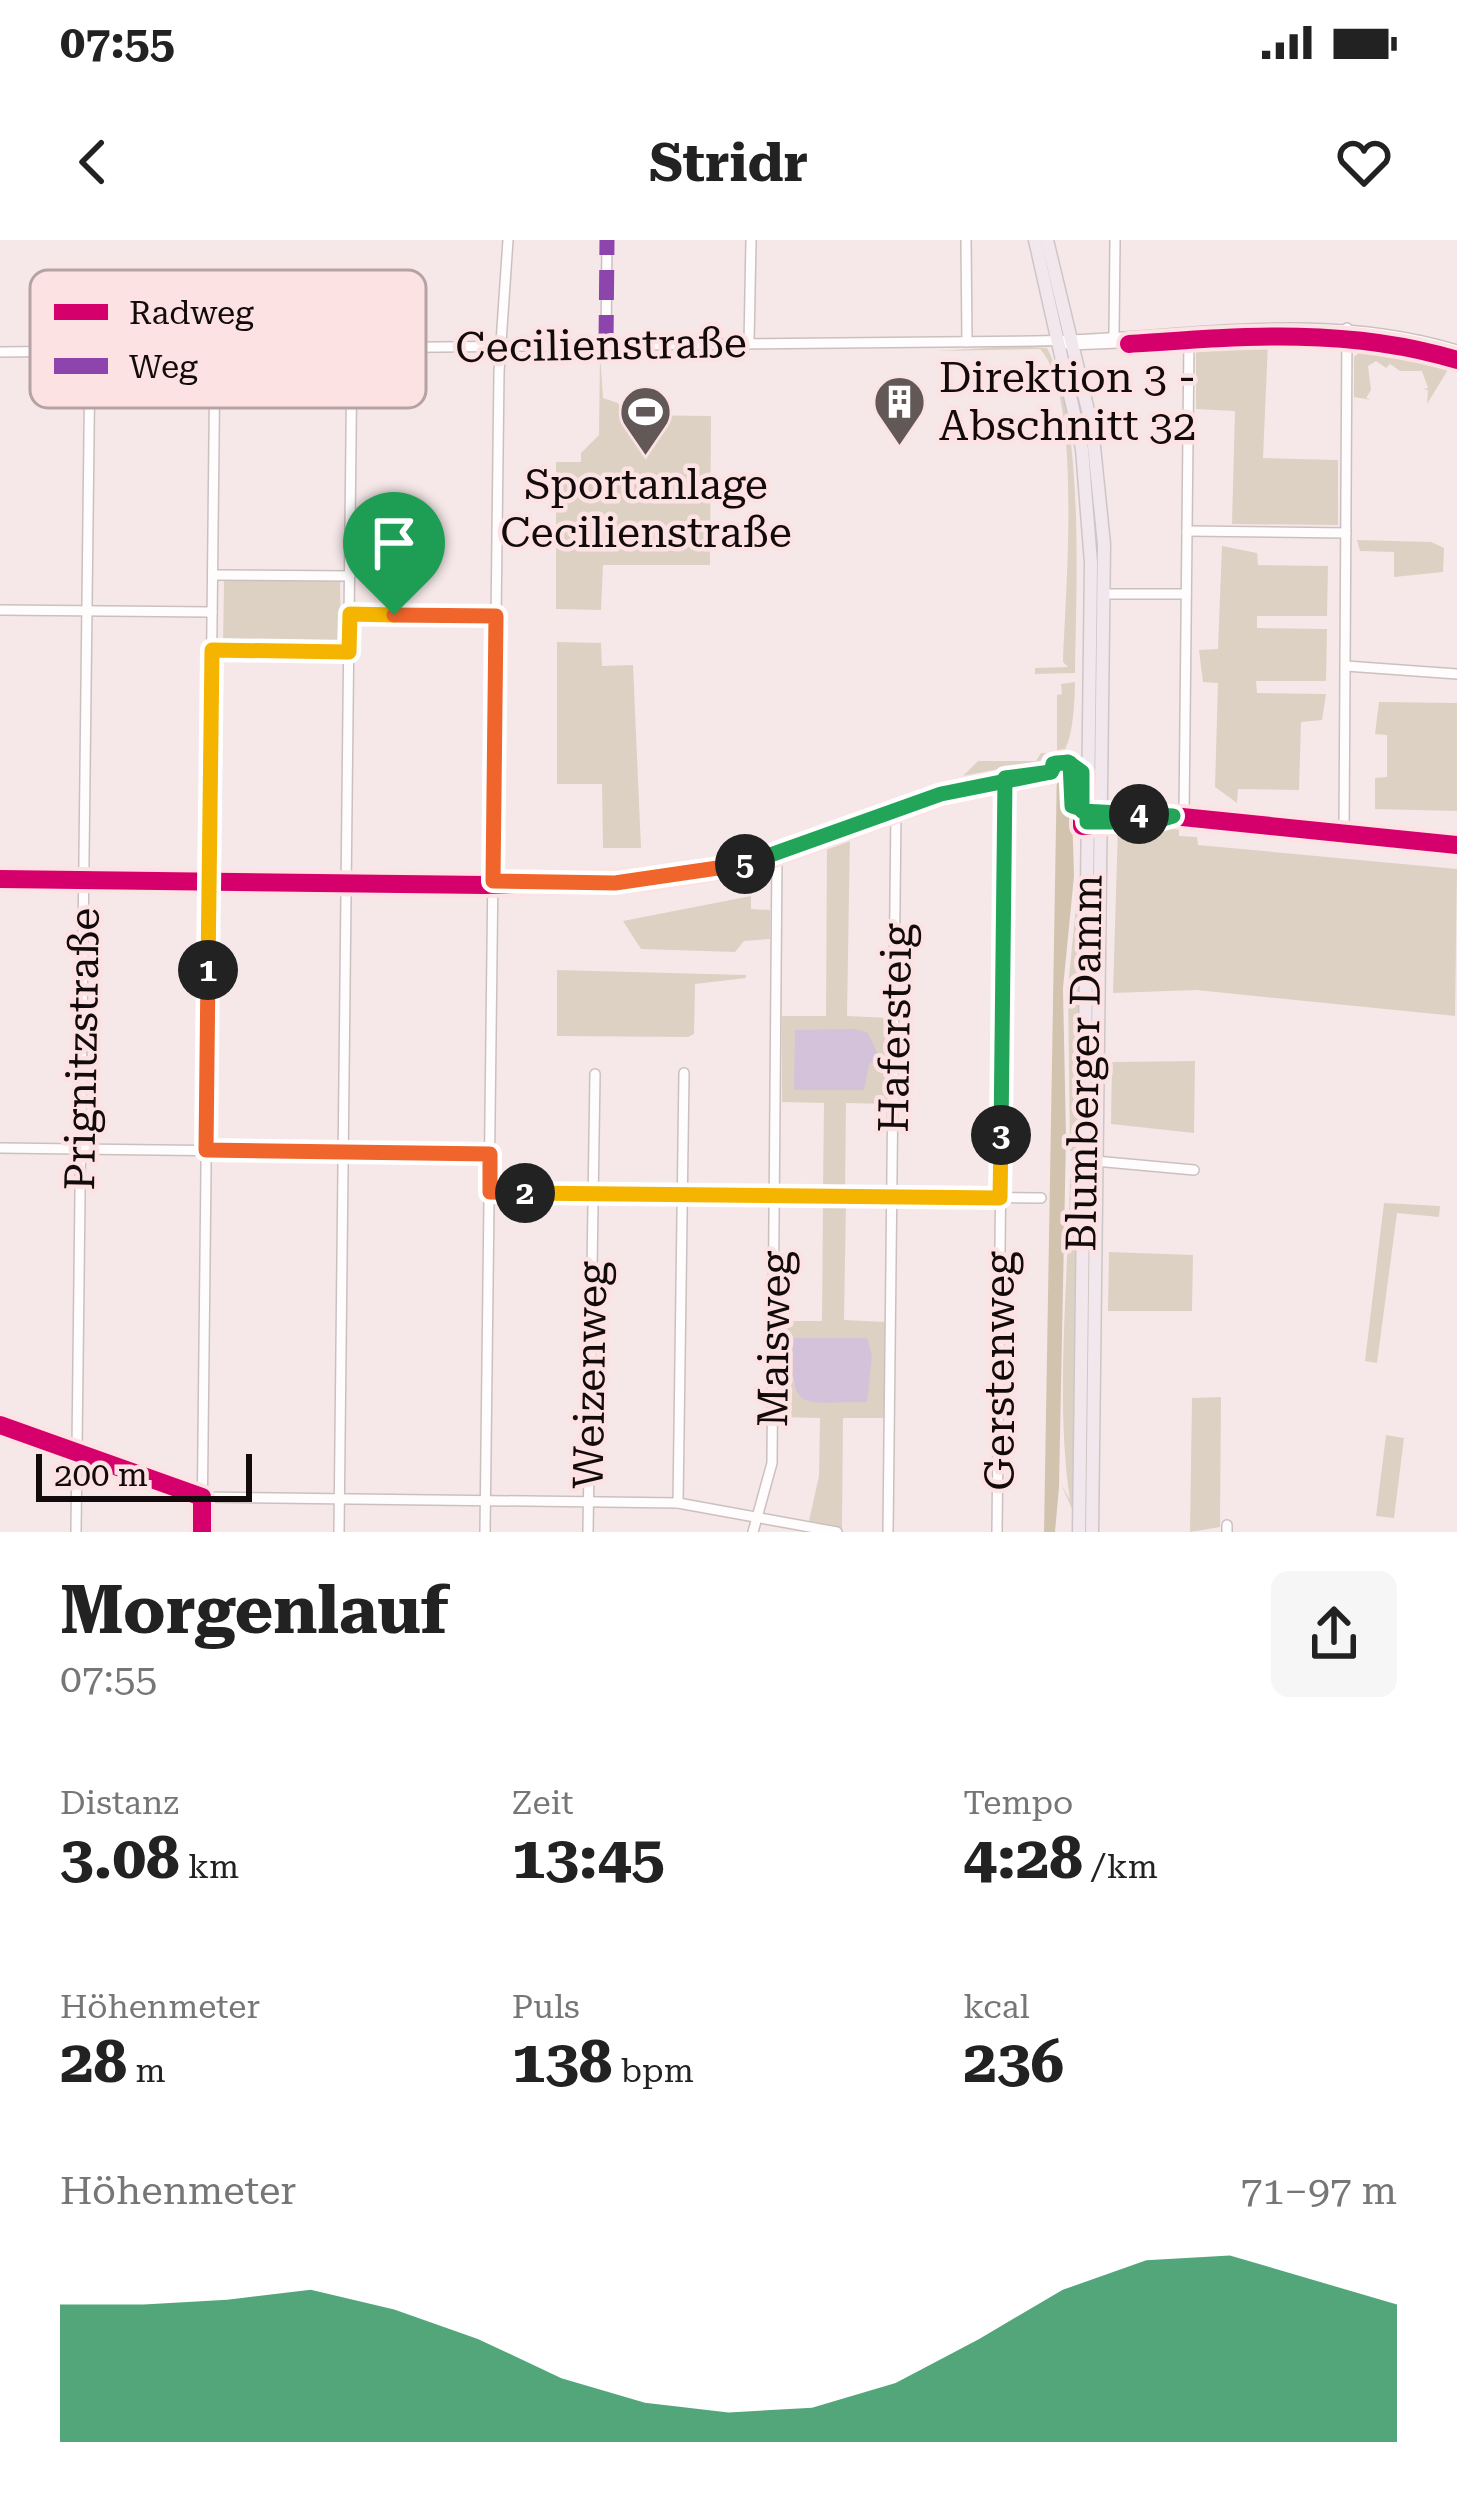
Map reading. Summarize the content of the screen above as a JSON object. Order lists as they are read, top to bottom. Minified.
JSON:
{"streets":{"main road":["Blumberger Damm"],"street":["Cecilienstraße","Hafersteig","Prignitzstraße","Maisweg","Gerstenweg","Weizenweg"]},"crossings":[["Cecilienstraße","Blumberger Damm"]],"places":{"building":["Direktion 3 - Abschnitt 32"],"sports":["Sportanlage Cecilienstraße"]},"legend":["Radweg","Weg"],"scale_bar":"200 m","page":{"status":"07:55","header":"Stridr","pins":["4","5","1","3","2"],"scale":"200 m","heading":["Morgenlauf","07:55"],"stats":[["Distanz","3.08 km"],["Zeit","13:45"],["Tempo","4:28 /km"],["Höhenmeter","28 m"],["Puls","138 bpm"],["kcal","236"]],"chart":["Höhenmeter","71–97 m"]}}
